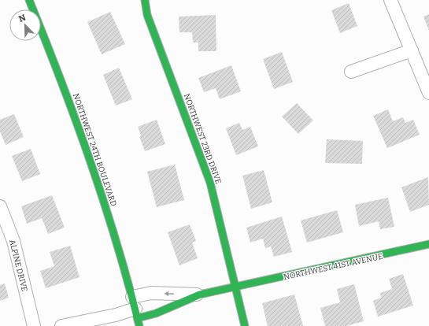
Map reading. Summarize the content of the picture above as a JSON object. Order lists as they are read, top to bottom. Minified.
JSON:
{"streets":{"street":["NORTHWEST 23RD DRIVE","NORTHWEST 24TH BOULEVARD","ALPINE DRIVE","NORTHWEST 41ST AVENUE"]},"crossings":[["NORTHWEST 23RD DRIVE","NORTHWEST 41ST AVENUE"]],"north":"top left"}
